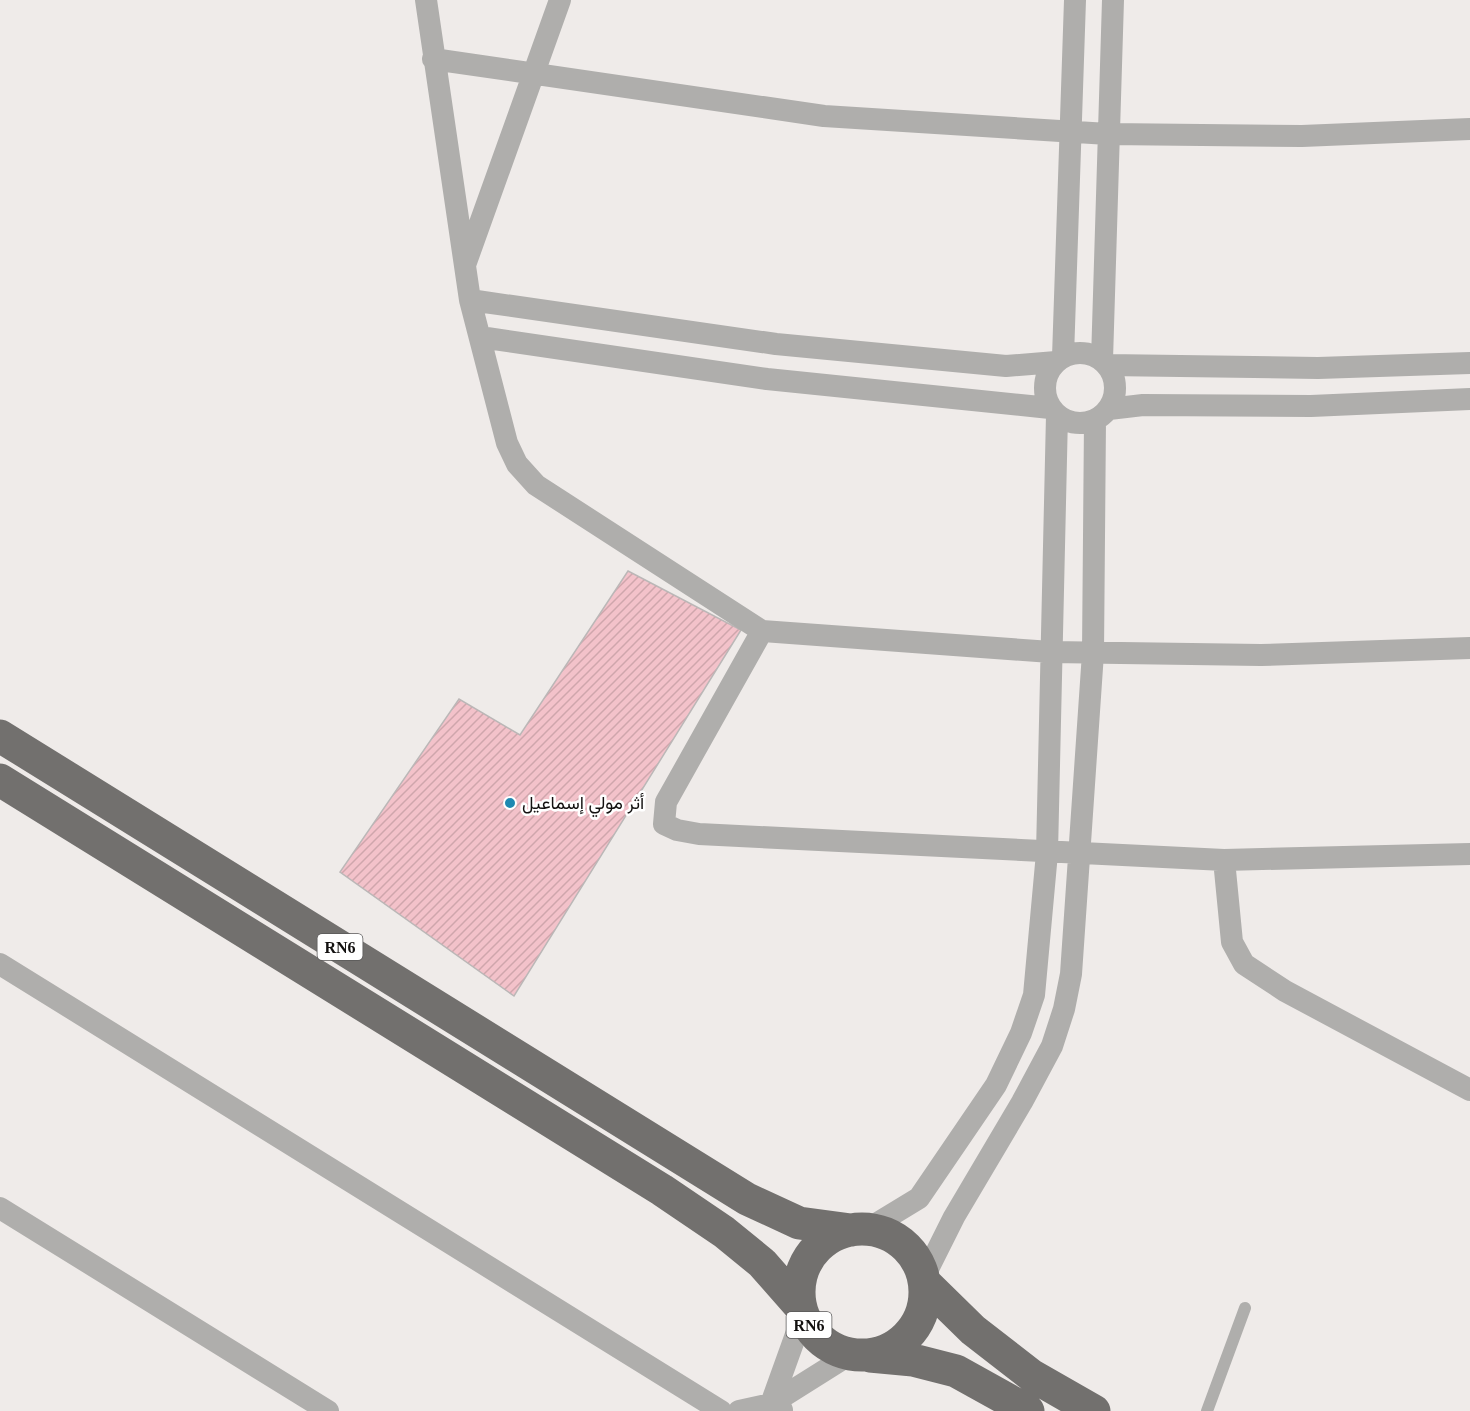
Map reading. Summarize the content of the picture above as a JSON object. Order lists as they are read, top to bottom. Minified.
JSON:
{"streets":{"highway":["RN6"]},"places":["أثر مولي إسماعيل"]}
